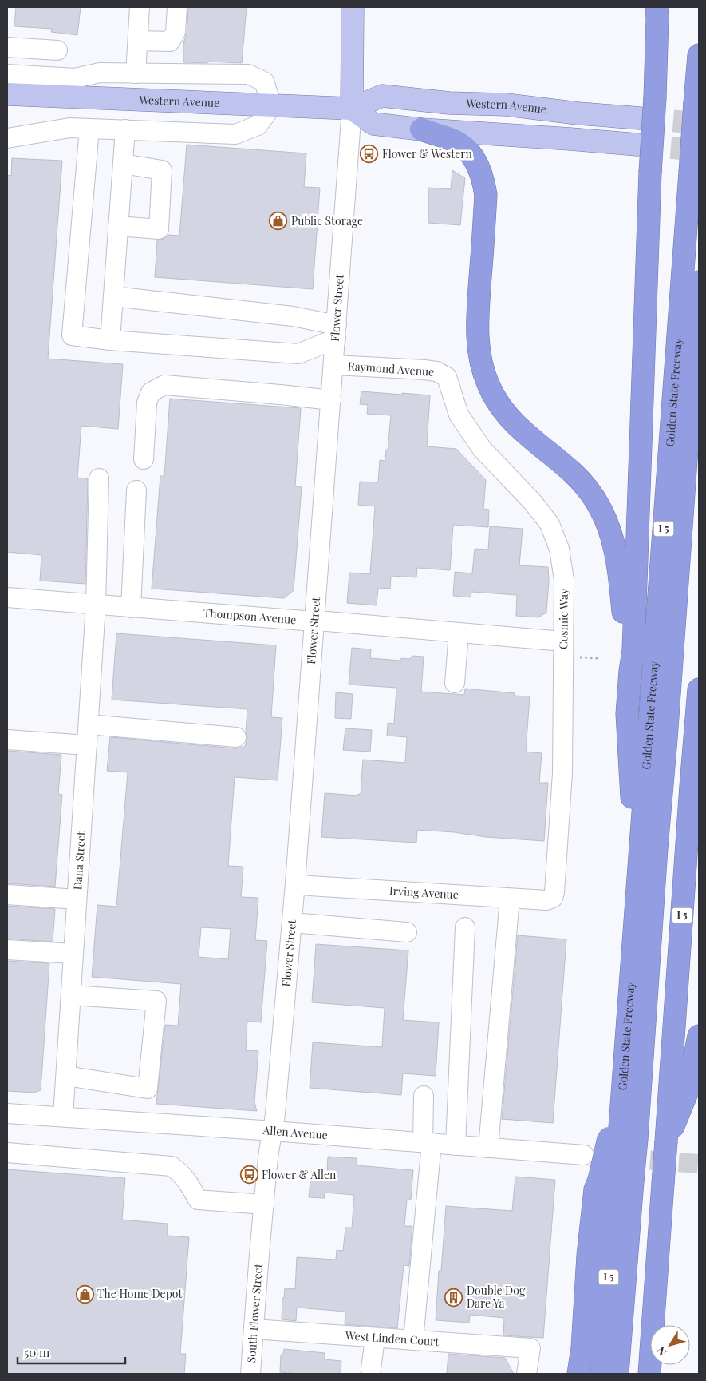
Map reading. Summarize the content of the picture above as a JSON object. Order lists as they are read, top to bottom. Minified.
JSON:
{"streets":{"highway":["Golden State Freeway","I 5"],"main road":["Western Avenue","Flower Street"],"street":["Raymond Avenue","Thompson Avenue","Cosmic Way","Dana Street","Irving Avenue","Allen Avenue","South Flower Street","West Linden Court"]},"crossings":[["Western Avenue","Flower Street"],["Flower Street","Raymond Avenue"],["Flower Street","Thompson Avenue"],["Flower Street","Irving Avenue"],["Flower Street","Allen Avenue"],["Flower Street","South Flower Street"],["Raymond Avenue","Cosmic Way"],["Golden State Freeway","I 5"],["Thompson Avenue","Cosmic Way"],["Thompson Avenue","Dana Street"],["Cosmic Way","Irving Avenue"],["Dana Street","Allen Avenue"],["South Flower Street","West Linden Court"]],"places":{"bus stop":["Flower & Western","Flower & Allen"],"shop":["Public Storage","The Home Depot"],"building":["Double Dog Dare Ya"]},"scale_bar":"50 m","north":"bottom left"}
